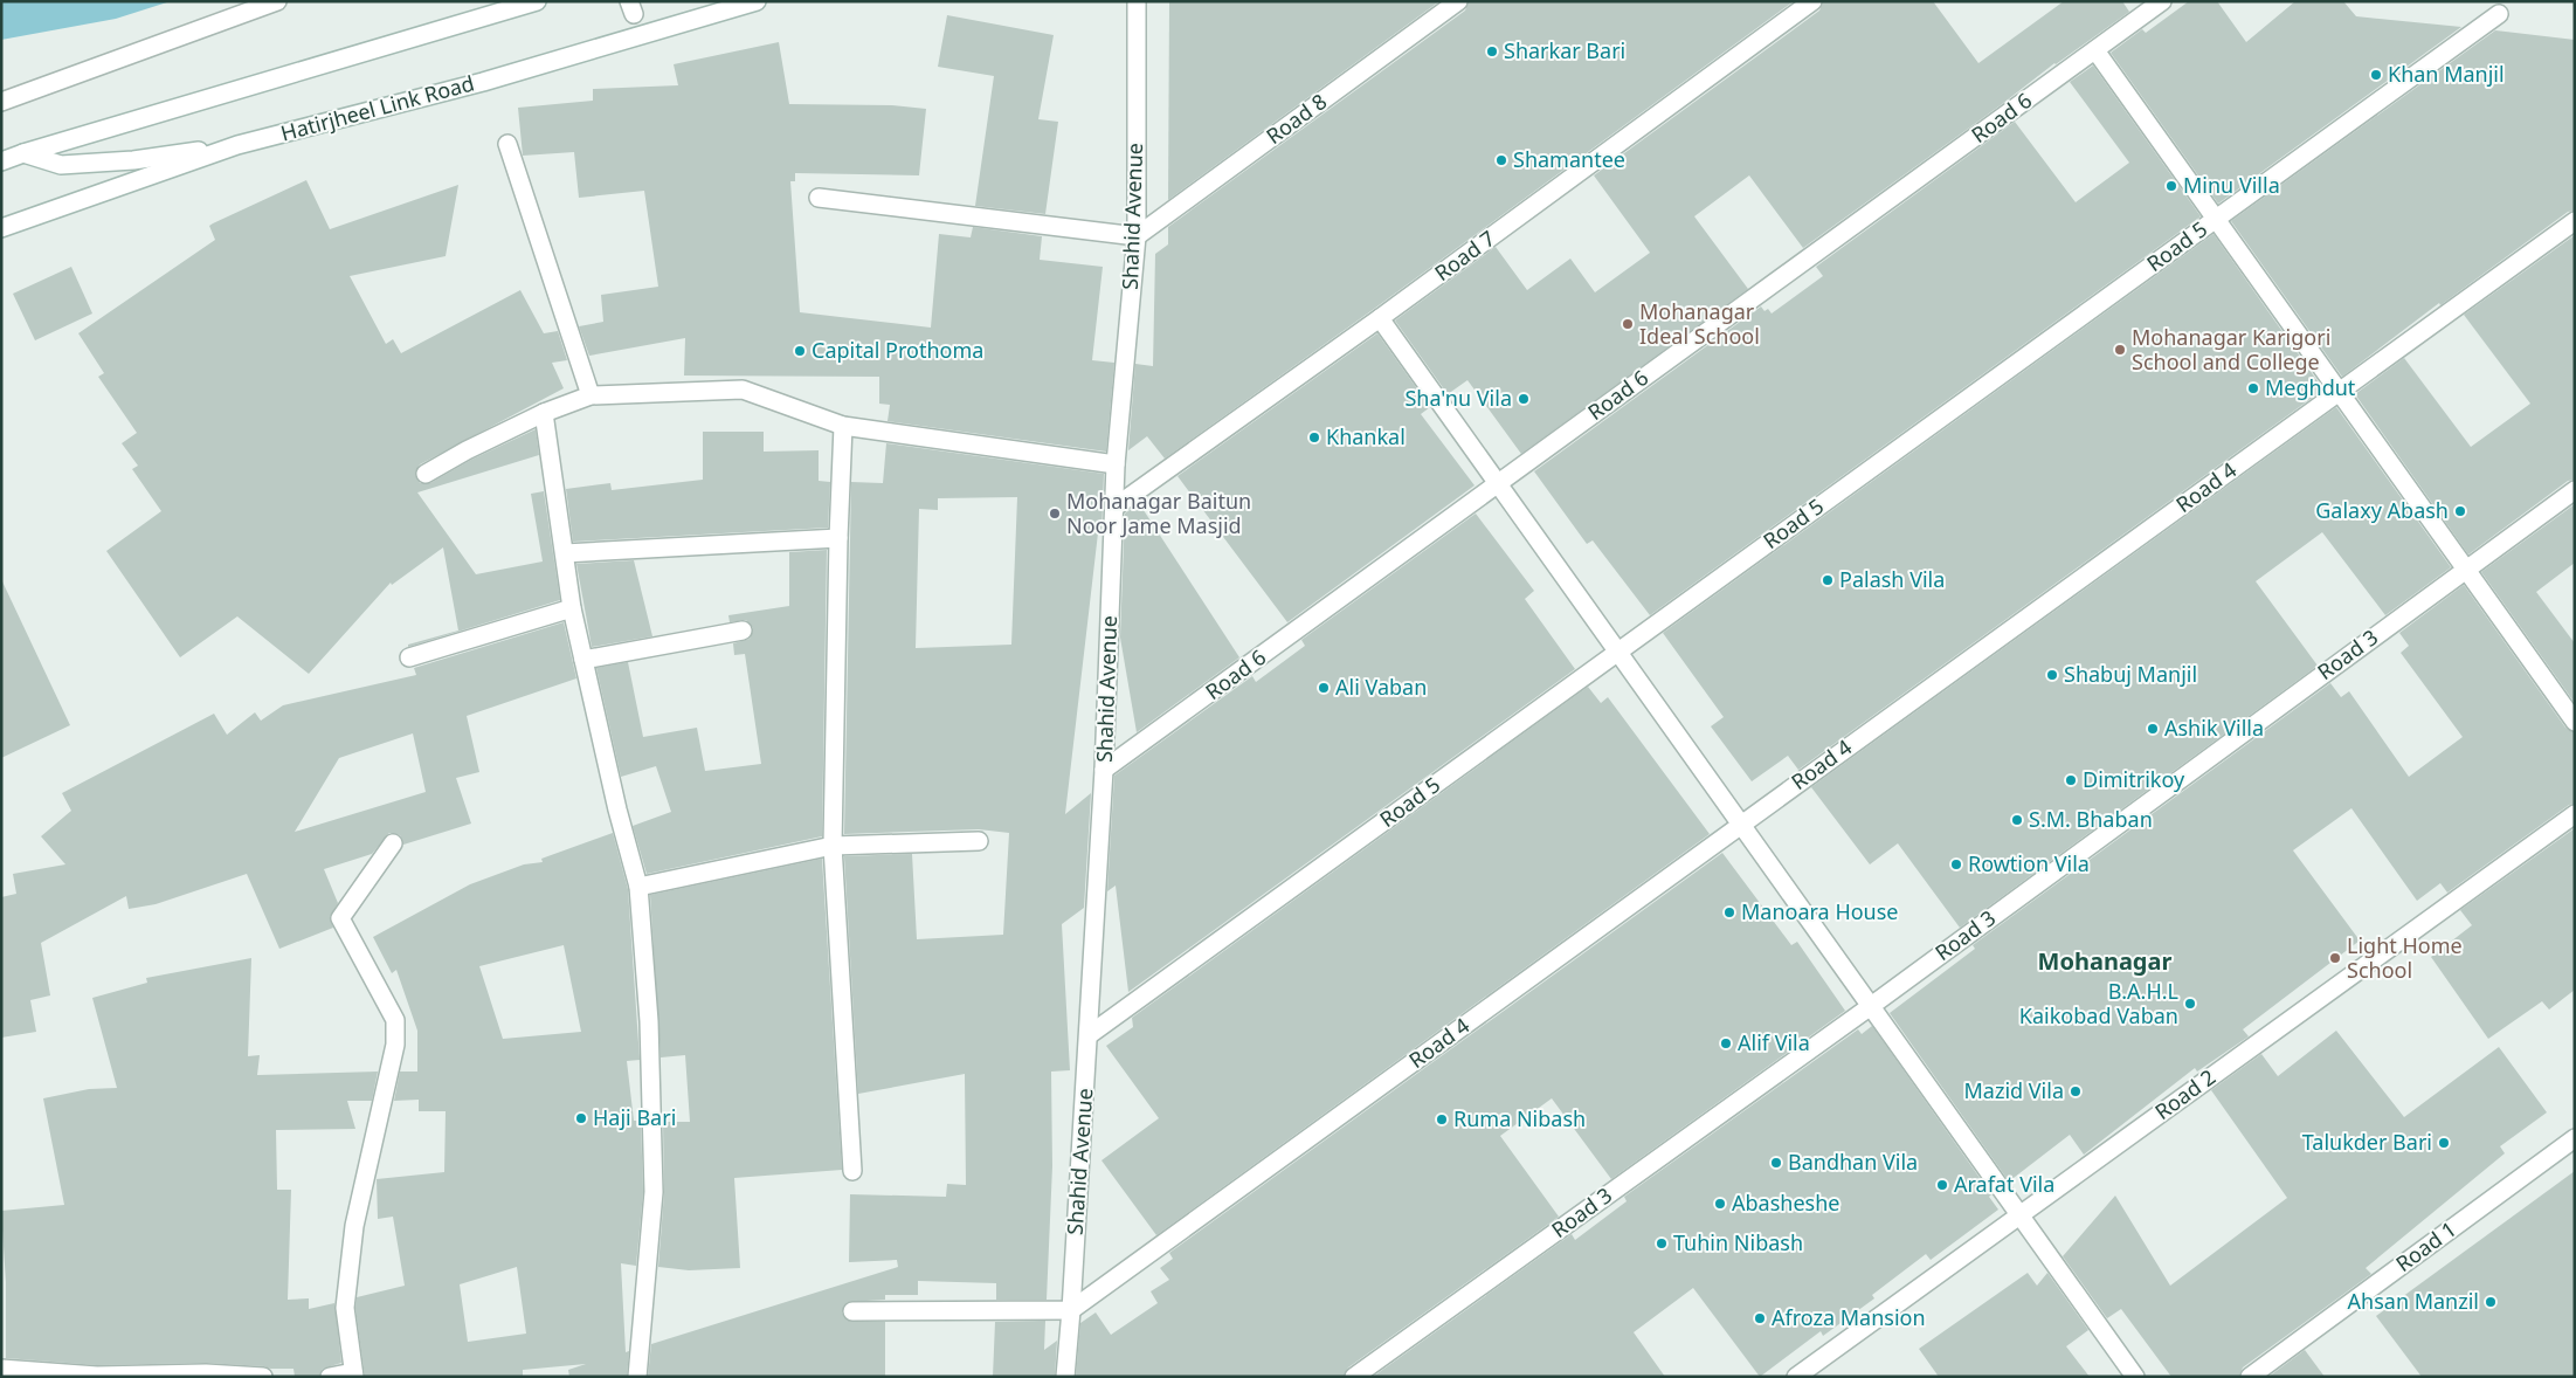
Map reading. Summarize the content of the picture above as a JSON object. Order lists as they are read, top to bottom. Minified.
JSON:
{"streets":{"street":["Hatirjheel Link Road","Road 6","Road 8","Shahid Avenue","Road 5","Road 7","Road 4","Road 3","Road 2","Road 1"]},"crossings":[["Road 6","Shahid Avenue"],["Road 8","Shahid Avenue"],["Shahid Avenue","Road 5"],["Shahid Avenue","Road 7"],["Shahid Avenue","Road 4"]],"districts":["Mohanagar"],"places":["Sharkar Bari","Khan Manjil","Shamantee","Minu Villa","Mohanagar Ideal School","Mohanagar Karigori School and College","Capital Prothoma","Meghdut","Sha'nu Vila","Khankal","Galaxy Abash","Mohanagar Baitun Noor Jame Masjid","Palash Vila","Shabuj Manjil","Ali Vaban","Ashik Villa","Dimitrikoy","S.M. Bhaban","Rowtion Vila","Manoara House","Light Home School","B.A.H.L Kaikobad Vaban","Alif Vila","Mazid Vila","Haji Bari","Ruma Nibash","Talukder Bari","Bandhan Vila","Arafat Vila","Abasheshe","Tuhin Nibash","Ahsan Manzil","Afroza Mansion"]}
